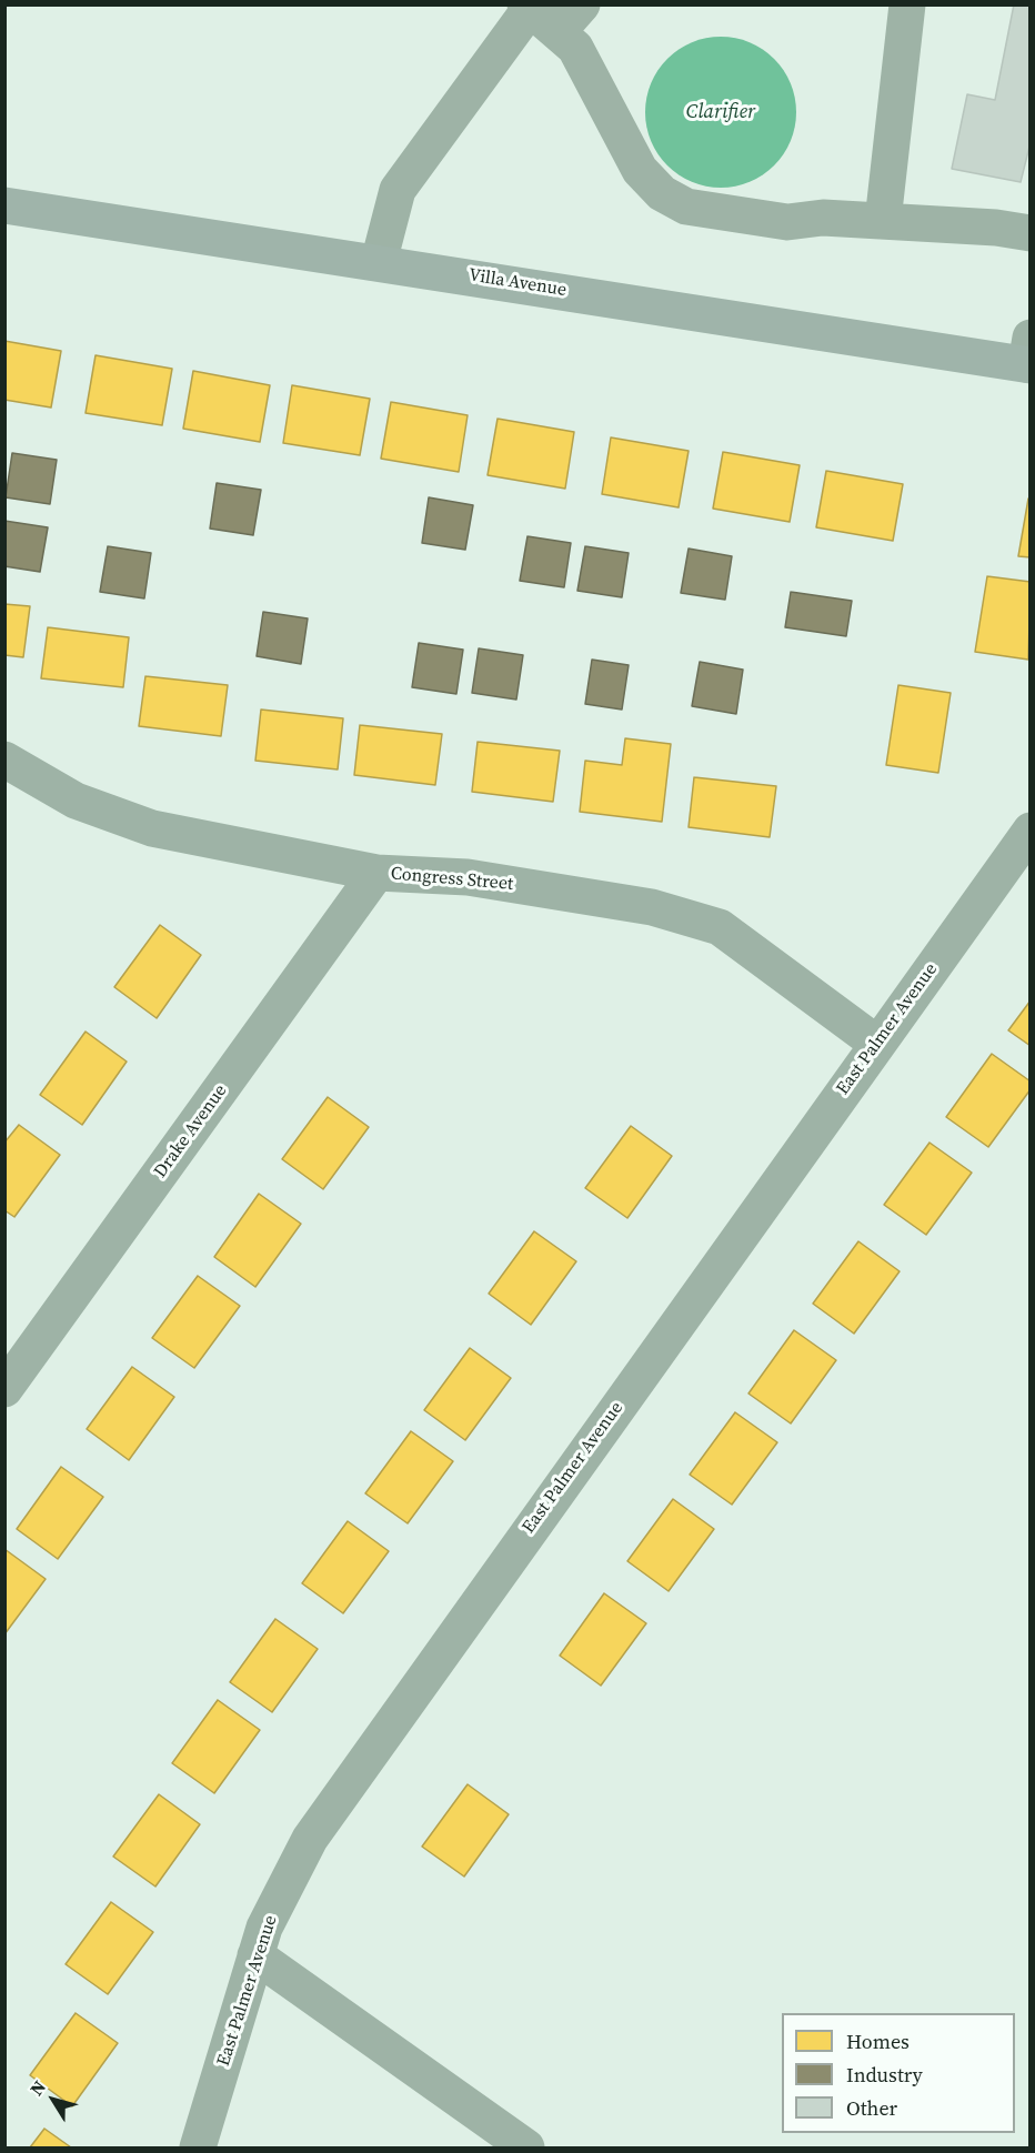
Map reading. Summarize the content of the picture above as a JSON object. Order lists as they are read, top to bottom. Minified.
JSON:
{"streets":{"main road":["Villa Avenue"],"street":["Congress Street","East Palmer Avenue","Drake Avenue"]},"crossings":[["Congress Street","East Palmer Avenue"],["Congress Street","Drake Avenue"]],"water":["Clarifier"],"legend":["Homes","Industry","Other"],"north":"top left"}
